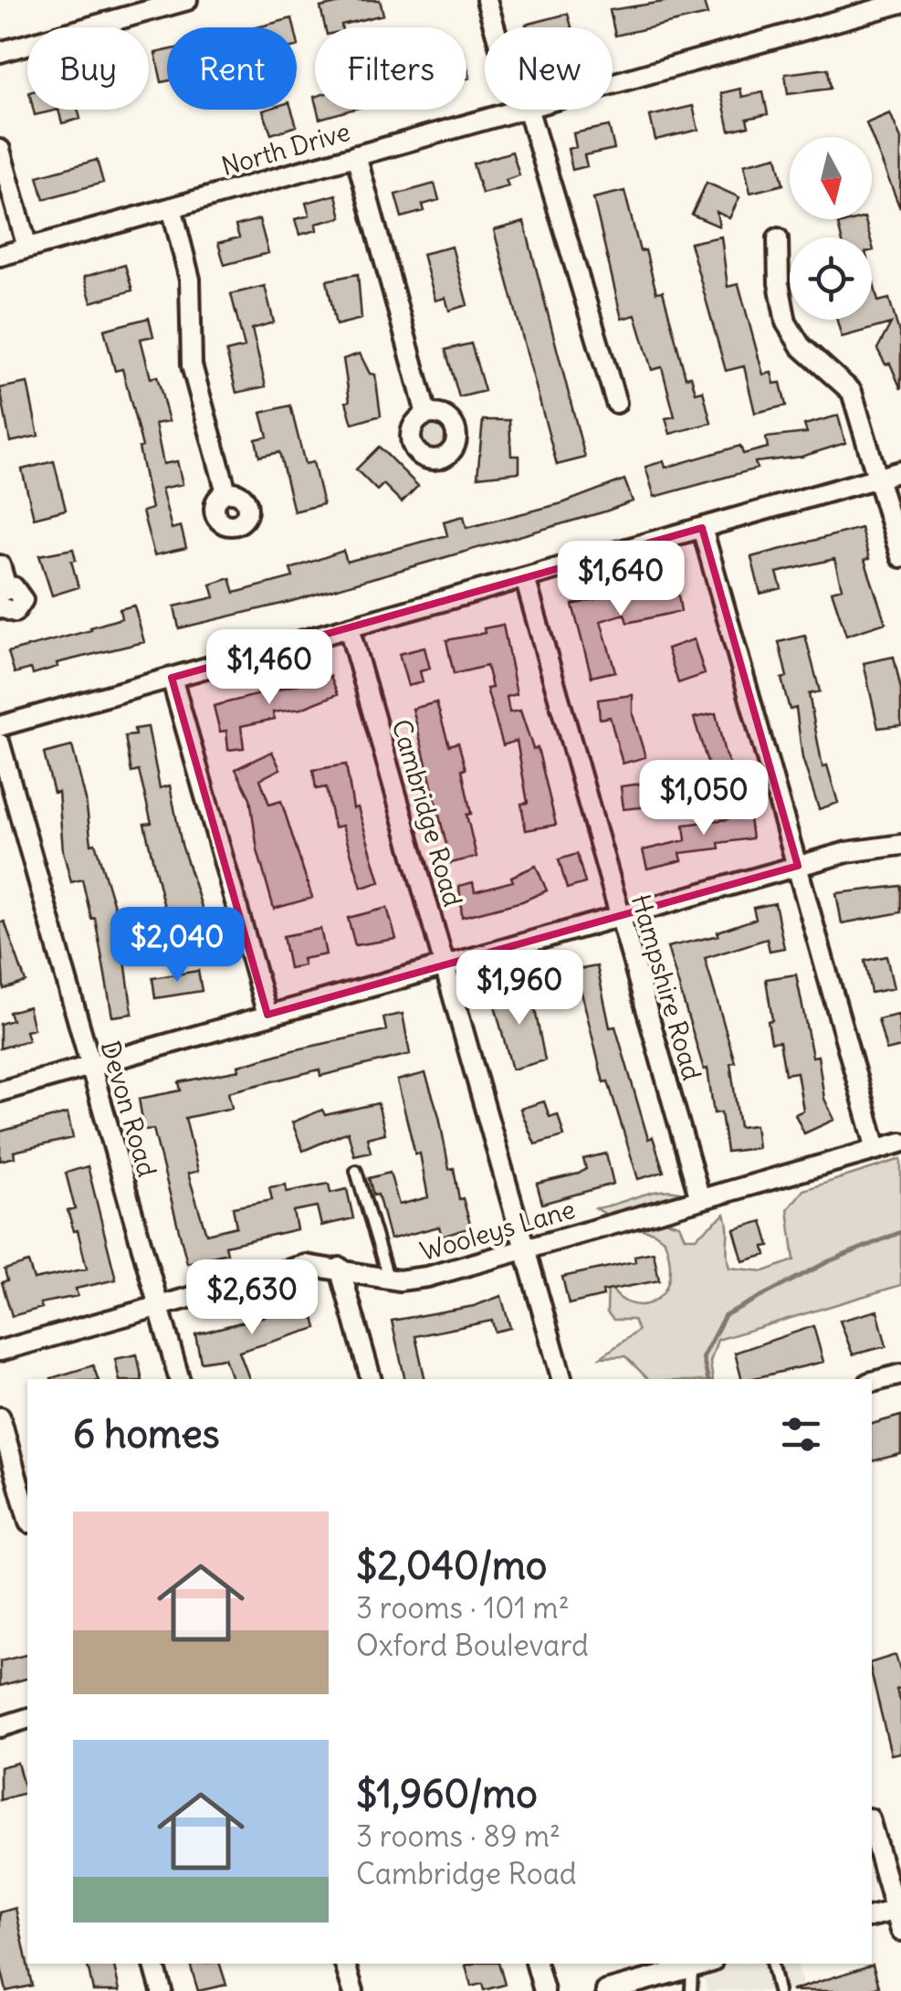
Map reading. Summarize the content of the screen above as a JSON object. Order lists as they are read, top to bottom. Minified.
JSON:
{"streets":{"street":["North Drive","Cambridge Road","Hampshire Road","Devon Road","Wooleys Lane"]},"crossings":[["Cambridge Road","Wooleys Lane"],["Hampshire Road","Wooleys Lane"],["Devon Road","Wooleys Lane"]],"north":"bottom","page":{"chip":["Buy","Rent","Filters","New"],"price":["$1,640","$1,460","$1,050","$2,040","$1,960","$2,630"],"heading":"6 homes","list":[{"name":"$2,040/mo","note":"3 rooms · 101 m² · Oxford Boulevard"},{"name":"$1,960/mo","note":"3 rooms · 89 m² · Cambridge Road"}]}}
